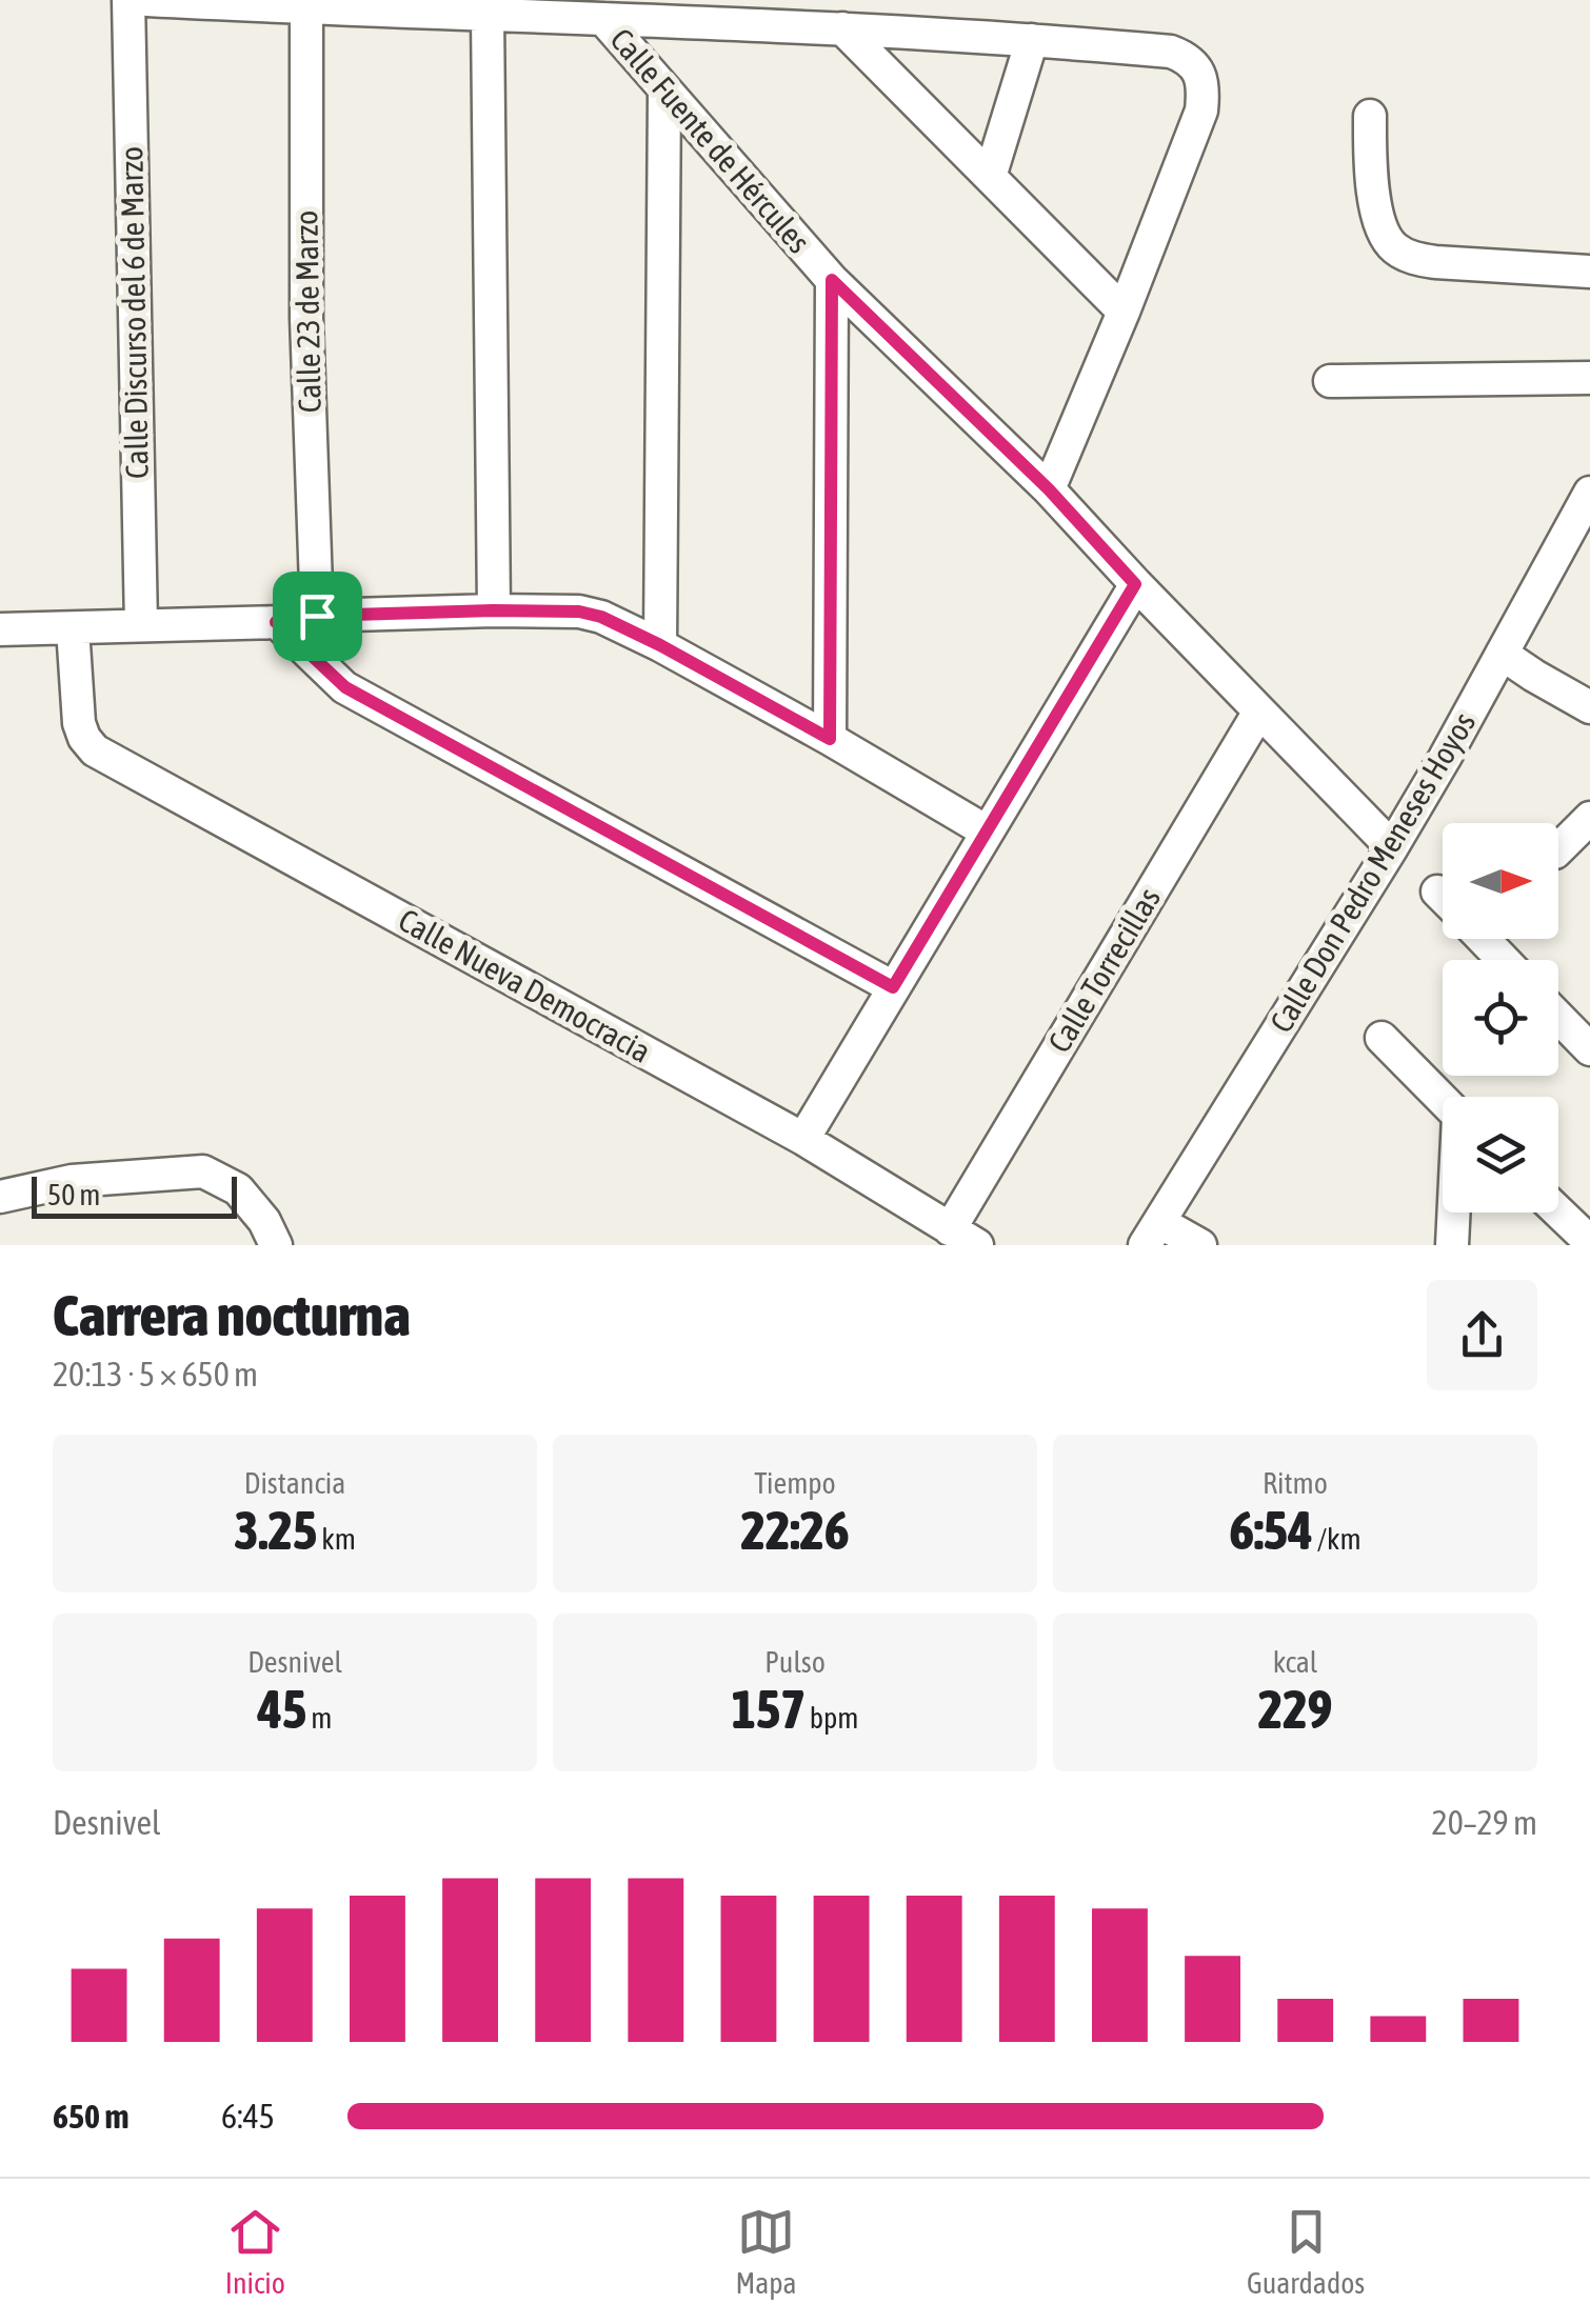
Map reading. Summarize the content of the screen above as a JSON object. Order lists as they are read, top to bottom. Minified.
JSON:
{"streets":{"street":["Calle Fuente de Hércules","Calle 23 de Marzo","Calle Discurso del 6 de Marzo","Calle Don Pedro Meneses Hoyos","Calle Torrecillas","Calle Nueva Democracia"]},"crossings":[["Calle Fuente de Hércules","Calle Don Pedro Meneses Hoyos"],["Calle Fuente de Hércules","Calle Torrecillas"],["Calle Torrecillas","Calle Nueva Democracia"]],"scale_bar":"50 m","north":"right","page":{"scale":"50 m","heading":["Carrera nocturna","20:13 · 5 × 650 m"],"stats":[["Distancia","3.25 km"],["Tiempo","22:26"],["Ritmo","6:54 /km"],["Desnivel","45 m"],["Pulso","157 bpm"],["kcal","229"]],"chart":["Desnivel","20–29 m"],"list":[{"name":"650 m","note":"6:45"}],"tabs":["Inicio","Mapa","Guardados"]}}
